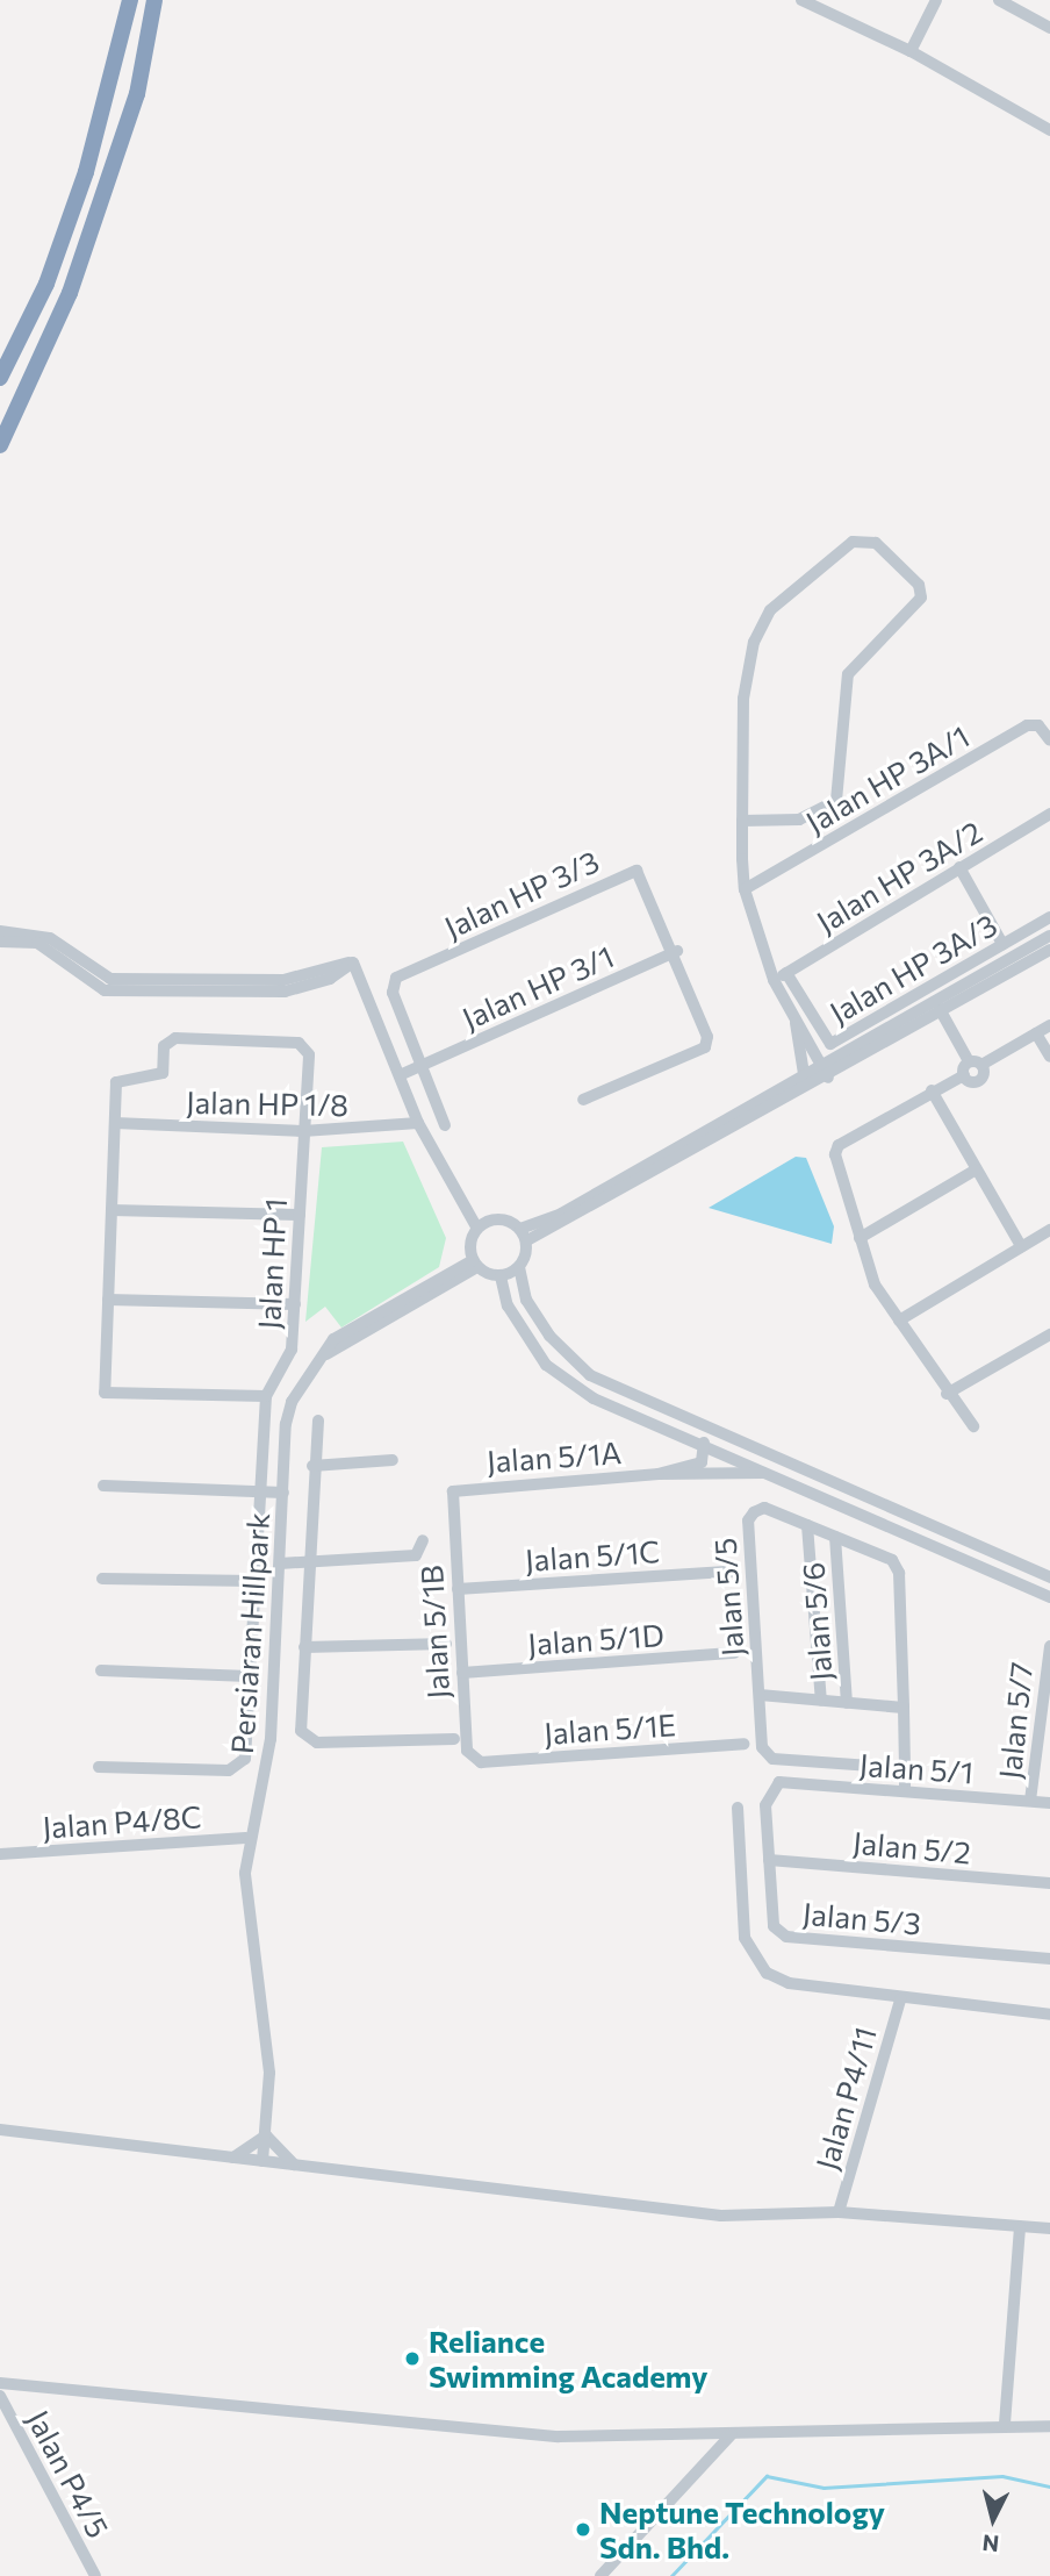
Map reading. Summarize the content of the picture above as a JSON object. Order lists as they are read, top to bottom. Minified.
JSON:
{"streets":{"street":["Jalan HP 3A/1","Jalan HP 3A/2","Jalan HP 3/3","Jalan HP 3A/3","Jalan HP 3/1","Jalan HP 1/8","Jalan HP 1","Jalan 5/1A","Jalan 5/1C","Jalan 5/5","Jalan 5/6","Jalan 5/1B","Persiaran Hillpark","Jalan 5/1D","Jalan 5/7","Jalan 5/1E","Jalan 5/1","Jalan P4/8C","Jalan 5/2","Jalan 5/3","Jalan P4/11","Jalan P4/5"]},"crossings":[["Jalan HP 3A/2","Jalan HP 3A/3"],["Jalan HP 3/3","Jalan HP 3/1"],["Jalan HP 1/8","Jalan HP 1"],["Jalan 5/1A","Jalan 5/1B"],["Jalan 5/1C","Jalan 5/1B"],["Jalan 5/5","Jalan 5/6"],["Jalan 5/5","Jalan 5/1"],["Jalan 5/1B","Jalan 5/1D"],["Jalan 5/1B","Jalan 5/1E"],["Persiaran Hillpark","Jalan P4/8C"],["Jalan 5/7","Jalan 5/1"],["Jalan 5/1","Jalan 5/3"],["Jalan 5/2","Jalan 5/3"]],"places":["Reliance Swimming Academy","Neptune Technology Sdn. Bhd."],"north":"bottom"}
